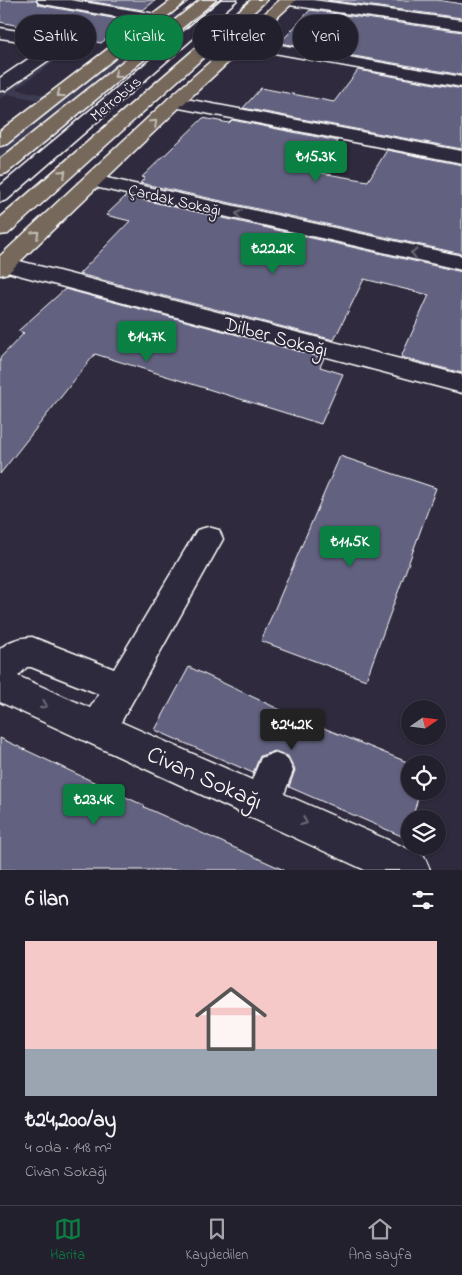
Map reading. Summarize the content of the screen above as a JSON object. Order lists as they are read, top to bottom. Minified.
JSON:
{"streets":{"street":["Metrobüs","Çardak Sokağı","Dilber Sokağı","Civan Sokağı"]},"one_way":["Civan Sokağı"],"north":"right","page":{"chip":["Satılık","Kiralık","Filtreler","Yeni"],"price":["₺15.3K","₺22.2K","₺14.7K","₺11.5K","₺24.2K","₺23.4K"],"heading":"6 ilan","list":[{"name":"₺24,200/ay","note":"4 oda · 148 m² · Civan Sokağı"}],"tabs":["Harita","Kaydedilen","Ana sayfa"]}}
